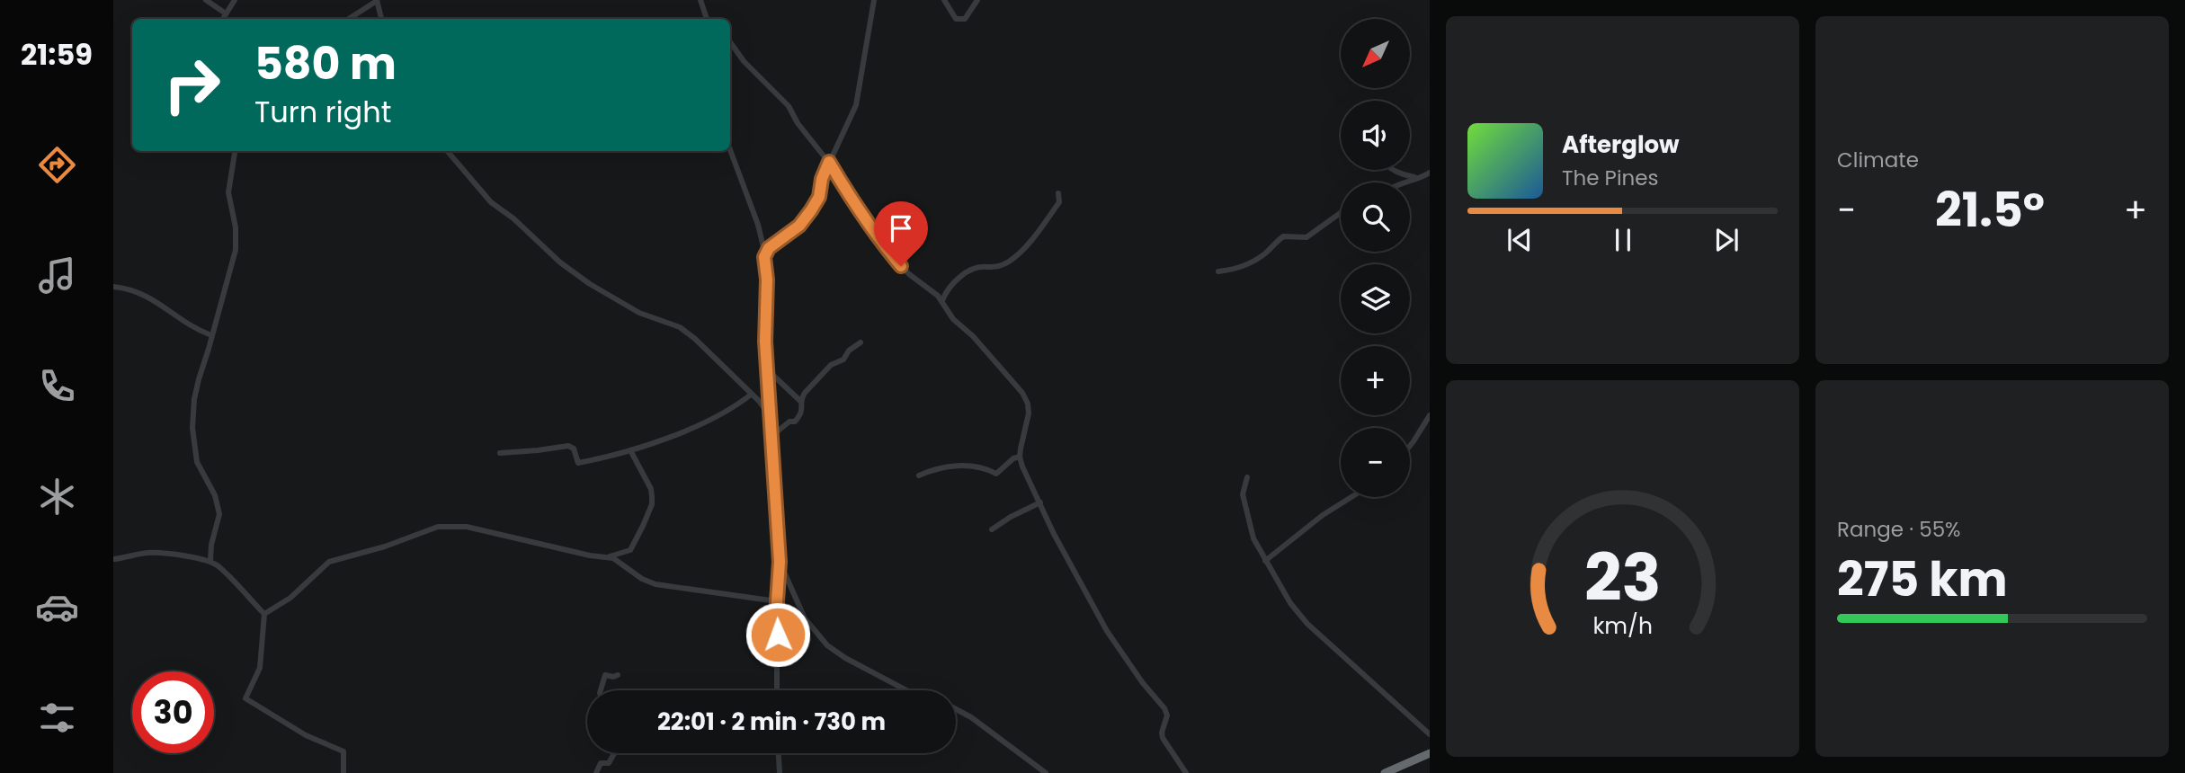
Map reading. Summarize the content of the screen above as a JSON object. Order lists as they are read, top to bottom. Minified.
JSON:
{"north":"bottom left","page":{"tabs":"21:59","tile":["Climate",["Range · 55%","275 km"]],"map_buttons":["+","−"],"turn":["580 m","Turn right"],"song":["Afterglow","The Pines"],"heat":["−","21.5°","+"],"limit":"30","trip":"22:01 · 2 min · 730 m","gauge":["23","km/h"]}}
